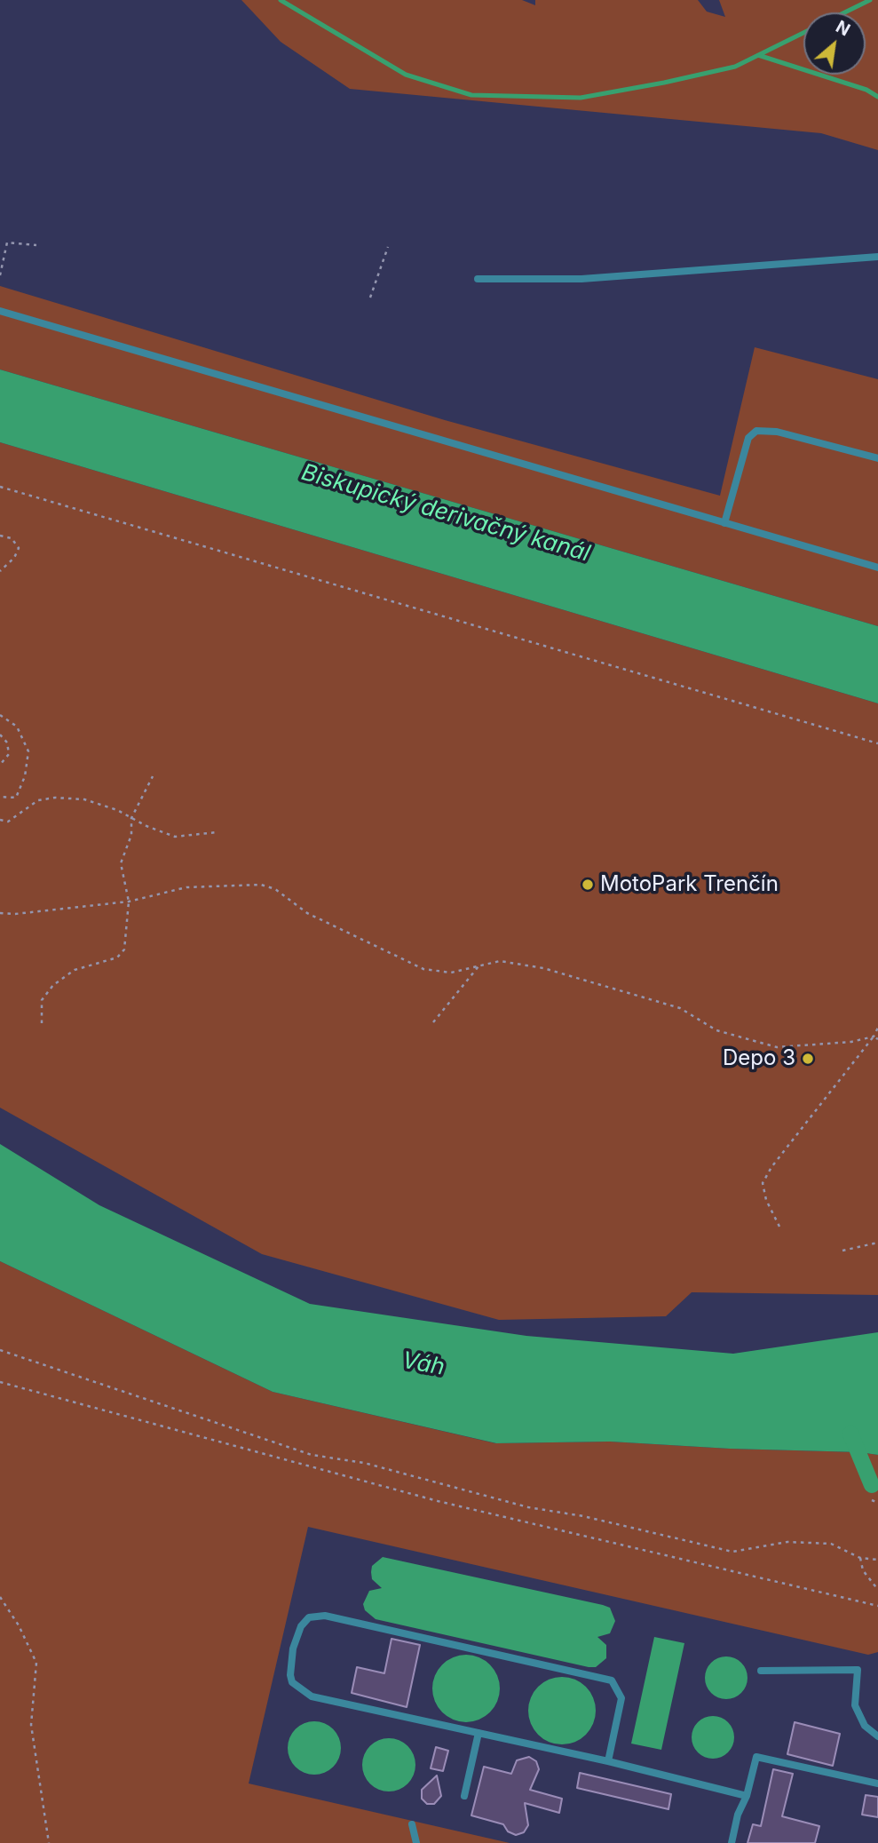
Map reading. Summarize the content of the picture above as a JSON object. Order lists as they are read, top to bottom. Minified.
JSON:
{"water":["Biskupický derivačný kanál","Váh"],"places":["MotoPark Trenčín","Depo 3"],"north":"top right"}
